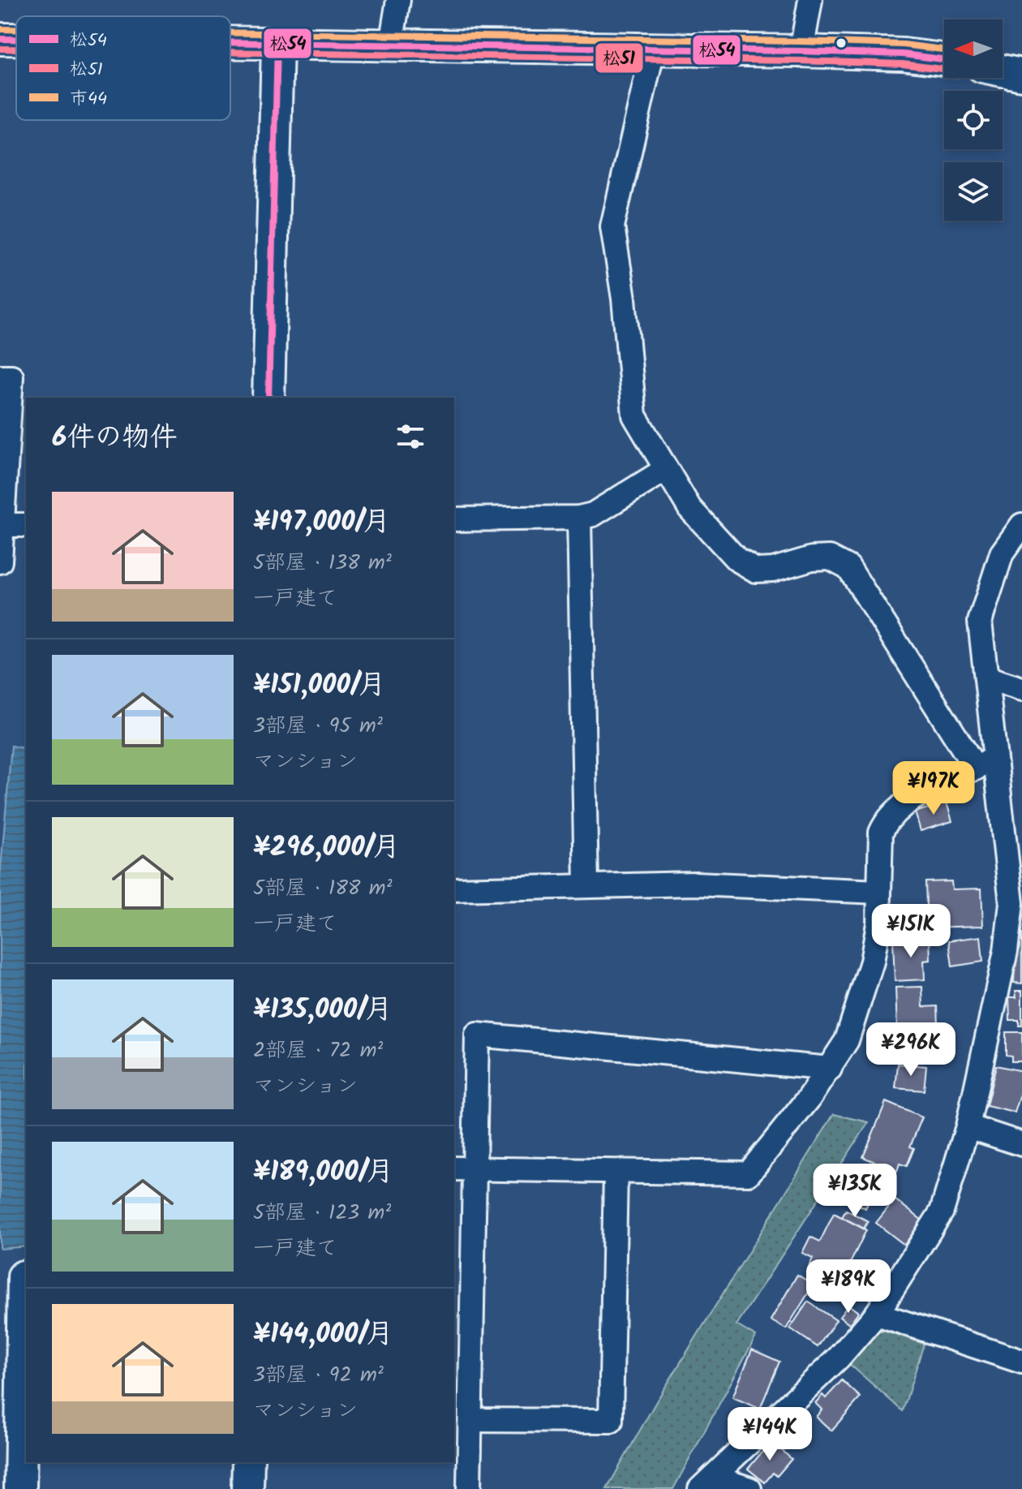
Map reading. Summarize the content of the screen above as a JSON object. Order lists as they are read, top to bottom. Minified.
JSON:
{"lines":["transit line 市44","transit line 松54","transit line 松51"],"legend":["松54","松51","市44"],"north":"left","page":{"heading":"6件の物件","list":[{"name":"¥197,000/月","note":"5部屋 · 138 m² · 一戸建て"},{"name":"¥151,000/月","note":"3部屋 · 95 m² · マンション"},{"name":"¥296,000/月","note":"5部屋 · 188 m² · 一戸建て"},{"name":"¥135,000/月","note":"2部屋 · 72 m² · マンション"},{"name":"¥189,000/月","note":"5部屋 · 123 m² · 一戸建て"},{"name":"¥144,000/月","note":"3部屋 · 92 m² · マンション"}],"price":["¥197K","¥151K","¥296K","¥135K","¥189K","¥144K"]}}
